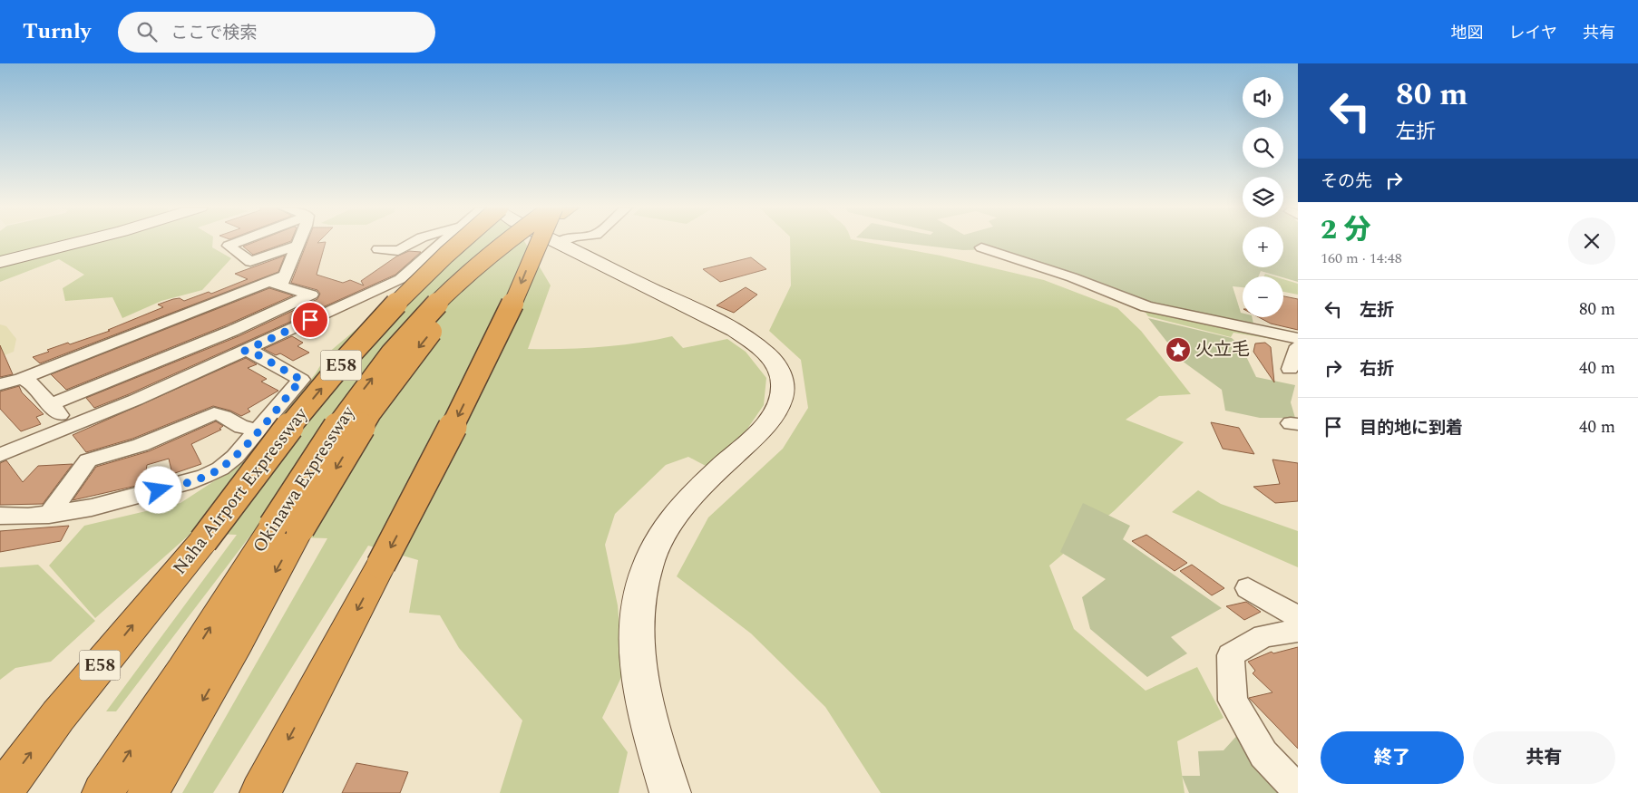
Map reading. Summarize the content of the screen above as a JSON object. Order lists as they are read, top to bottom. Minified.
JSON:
{"streets":{"highway":["E58","Okinawa Expressway","Naha Airport Expressway"]},"places":{"place":["火立毛"]},"page":{"header":"Turnly","search":"ここで検索","nav":["地図","レイヤ","共有"],"turn":["80 m","左折"],"map_buttons":["+","−"],"then":"その先","heading":["2 分","160 m · 14:48"],"list":[{"name":"左折","value":"80 m"},{"name":"右折","value":"40 m"},{"name":"目的地に到着","value":"40 m"}],"buttons":["終了","共有"]}}
